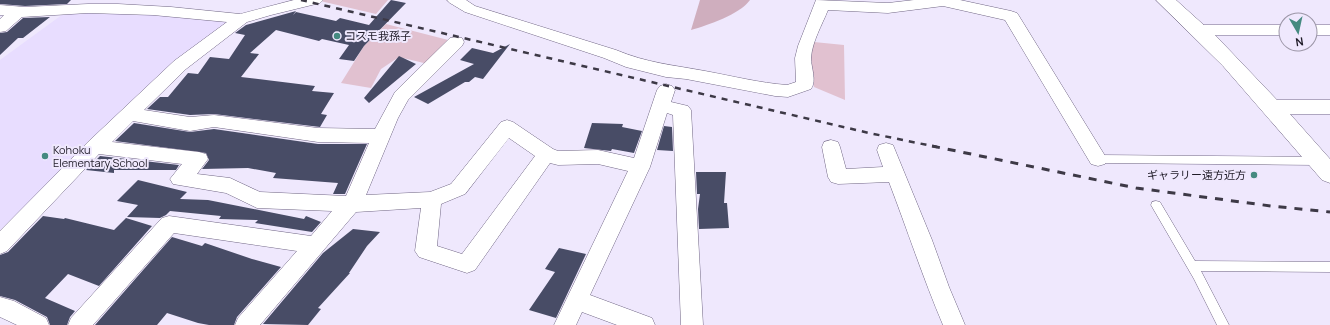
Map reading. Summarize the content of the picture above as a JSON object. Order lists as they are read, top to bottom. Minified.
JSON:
{"places":["コスモ我孫子","Kohoku Elementary School","ギャラリー遠方近方"],"north":"bottom"}
